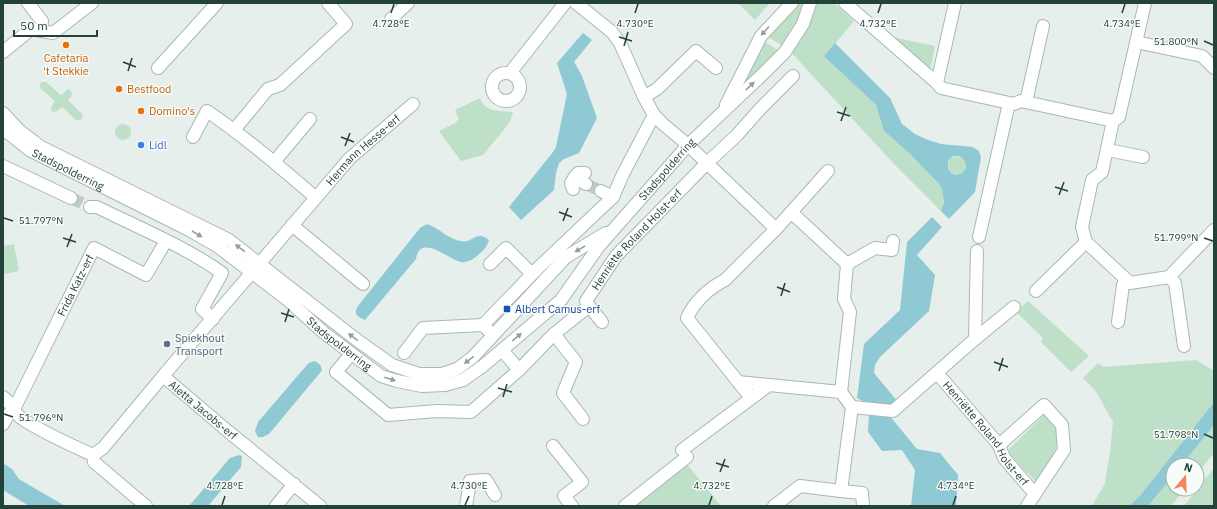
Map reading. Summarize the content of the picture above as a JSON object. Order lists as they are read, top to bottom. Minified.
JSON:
{"streets":{"street":["Hermann Hesse-erf","Stadspolderring","Henriëtte Roland Holst-erf","Frida Katz-erf","Aletta Jacobs-erf"]},"crossings":[["Hermann Hesse-erf","Stadspolderring"],["Hermann Hesse-erf","Aletta Jacobs-erf"],["Stadspolderring","Aletta Jacobs-erf"]],"places":{"other":["Cafetaria 't Stekkie","Bestfood","Domino's","Lidl","Spiekhout Transport"],"transit":["Albert Camus-erf"]},"scale_bar":"50 m","north":"top","coordinates":["4.728°E","4.730°E","4.732°E","4.734°E","51.800°N","51.797°N","51.799°N","51.796°N","51.798°N"]}
